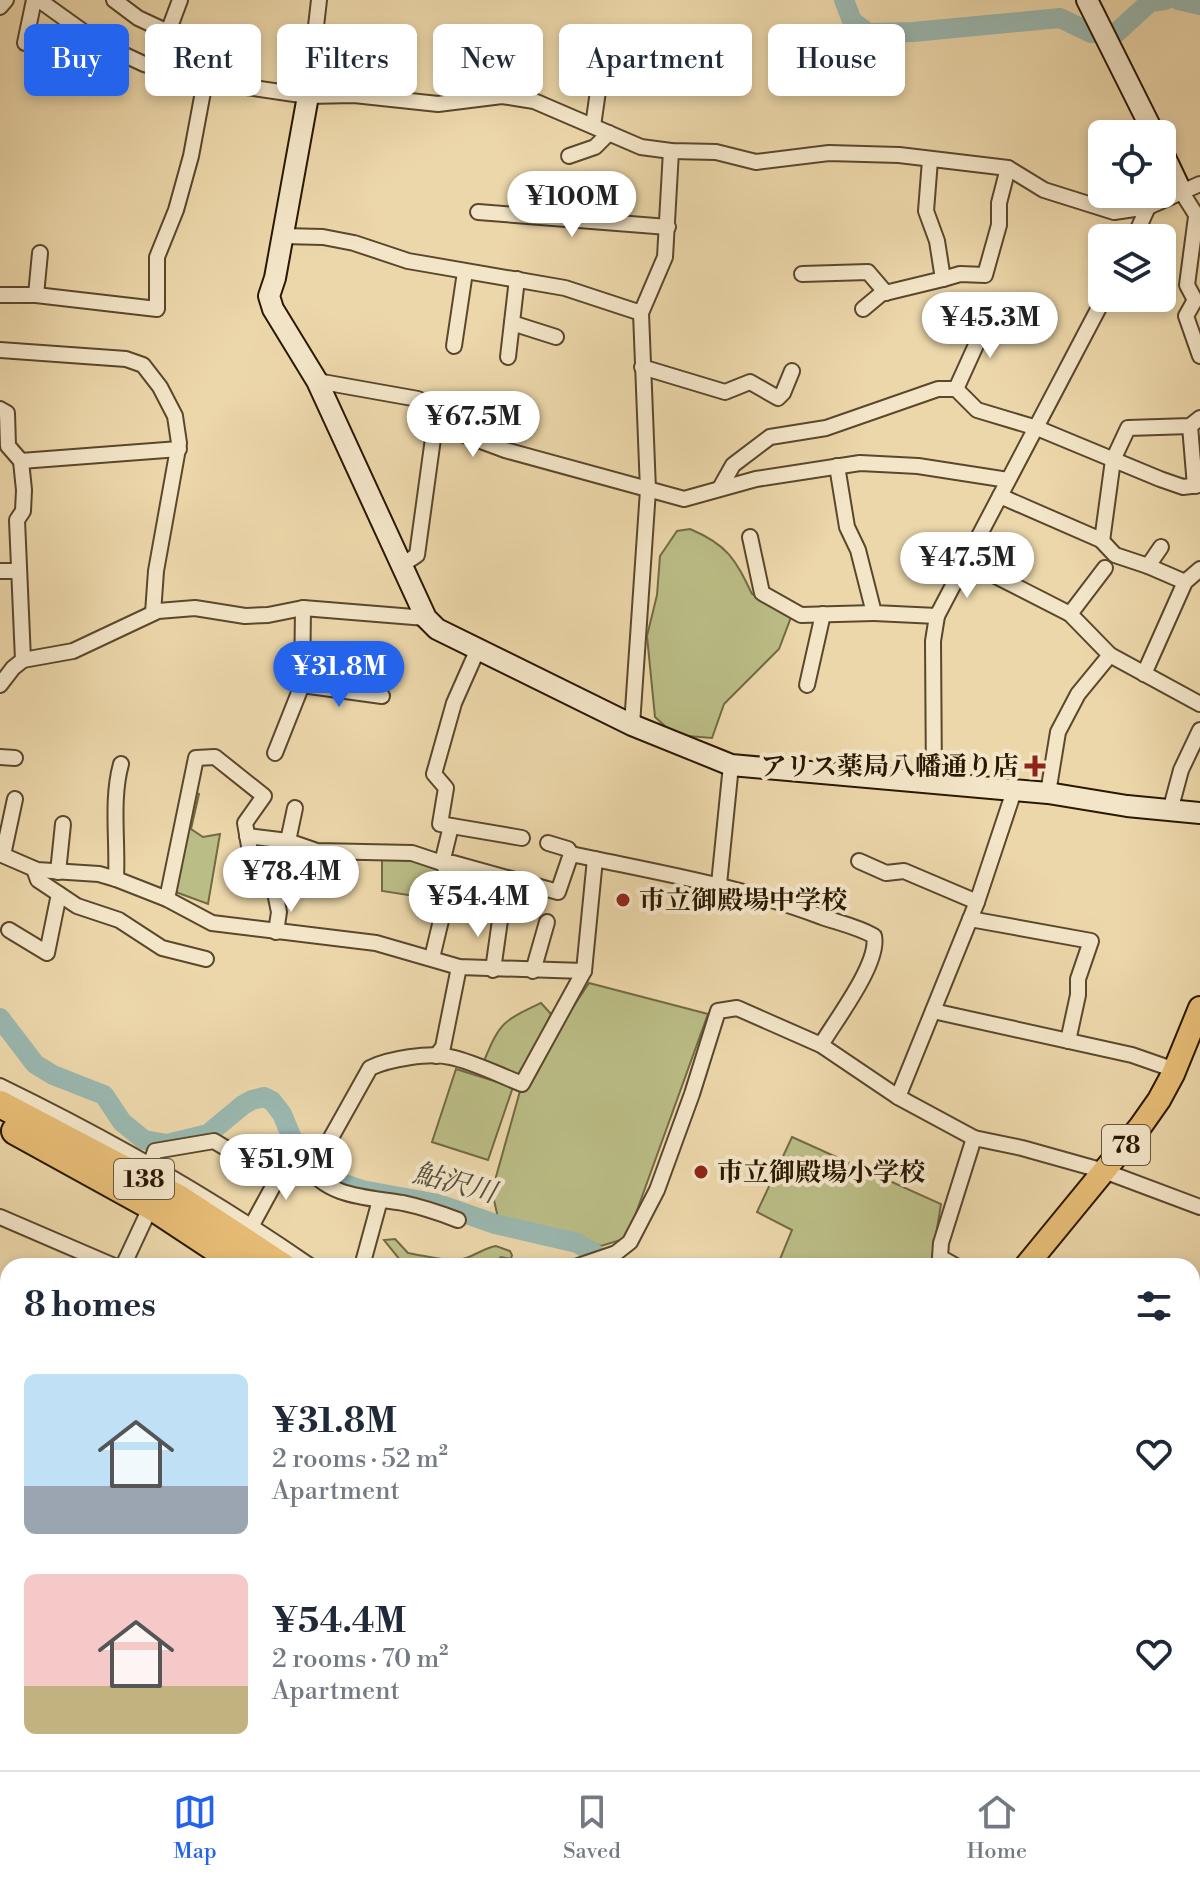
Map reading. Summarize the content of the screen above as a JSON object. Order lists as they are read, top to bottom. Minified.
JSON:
{"streets":{"highway":["138"],"main road":["78"]},"water":["鮎沢川"],"places":{"health":["アリス薬局八幡通り店"],"other":["市立御殿場中学校","市立御殿場小学校"]},"page":{"chip":["Buy","Rent","Filters","New","Apartment","House"],"price":["¥100M","¥45.3M","¥67.5M","¥47.5M","¥31.8M","¥78.4M","¥54.4M","¥51.9M"],"heading":"8 homes","list":[{"name":"¥31.8M","note":"2 rooms · 52 m² · Apartment"},{"name":"¥54.4M","note":"2 rooms · 70 m² · Apartment"}],"tabs":["Map","Saved","Home"]}}
